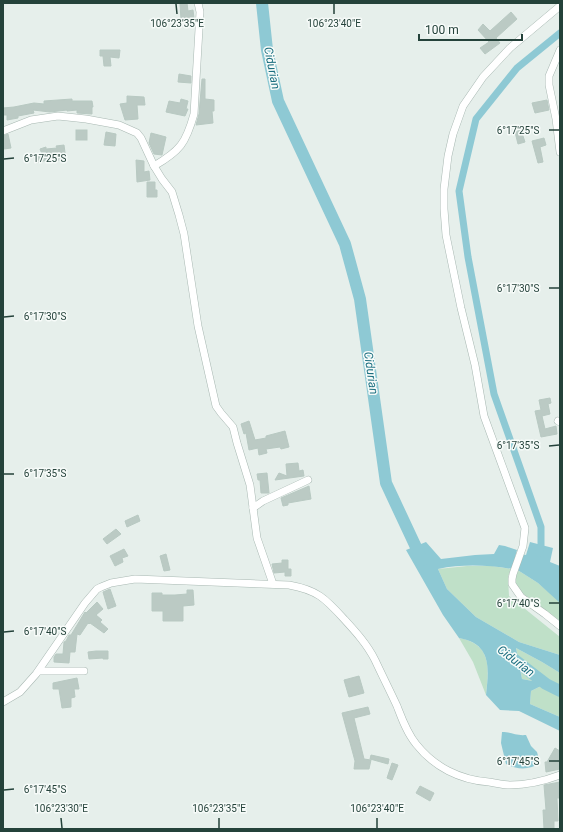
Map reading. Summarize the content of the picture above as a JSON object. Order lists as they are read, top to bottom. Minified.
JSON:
{"water":["Cidurian"],"scale_bar":"100 m","coordinates":["106°23'35\"E","106°23'40\"E","6°17'25\"S","6°17'30\"S","6°17'35\"S","6°17'40\"S","6°17'45\"S","106°23'30\"E"]}
